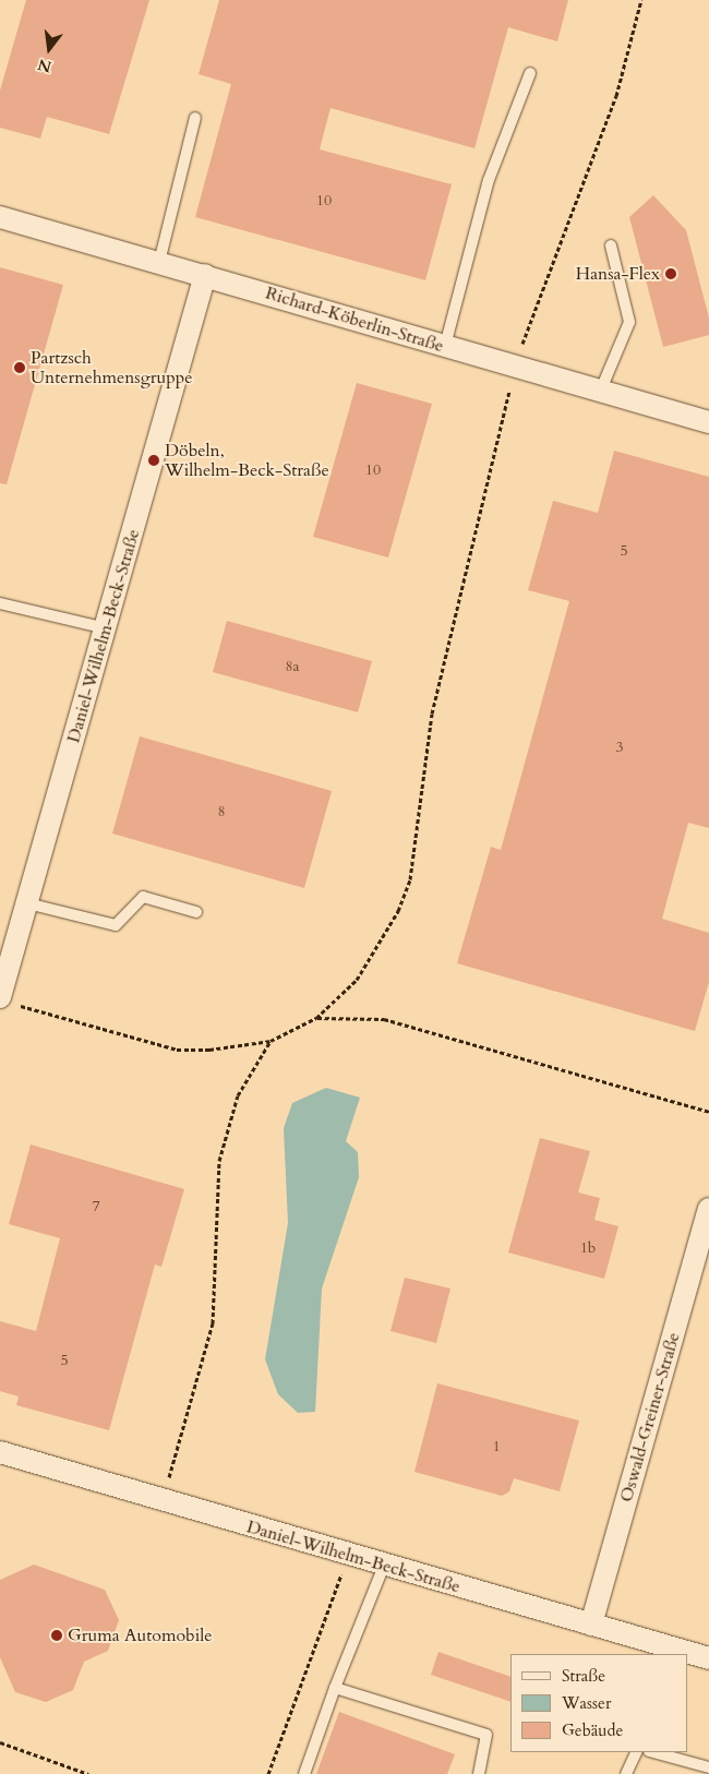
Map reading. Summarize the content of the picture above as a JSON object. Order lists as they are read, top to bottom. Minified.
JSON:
{"streets":{"street":["Richard-Köberlin-Straße","Daniel-Wilhelm-Beck-Straße","Oswald-Greiner-Straße"]},"crossings":[["Richard-Köberlin-Straße","Daniel-Wilhelm-Beck-Straße"],["Daniel-Wilhelm-Beck-Straße","Oswald-Greiner-Straße"]],"places":["Hansa-Flex","Partzsch Unternehmensgruppe","Döbeln, Wilhelm-Beck-Straße","Gruma Automobile"],"house_numbers":["10","10","5","8a","3","8","7","1b","5","1"],"legend":["Straße","Wasser","Gebäude"],"north":"bottom"}
